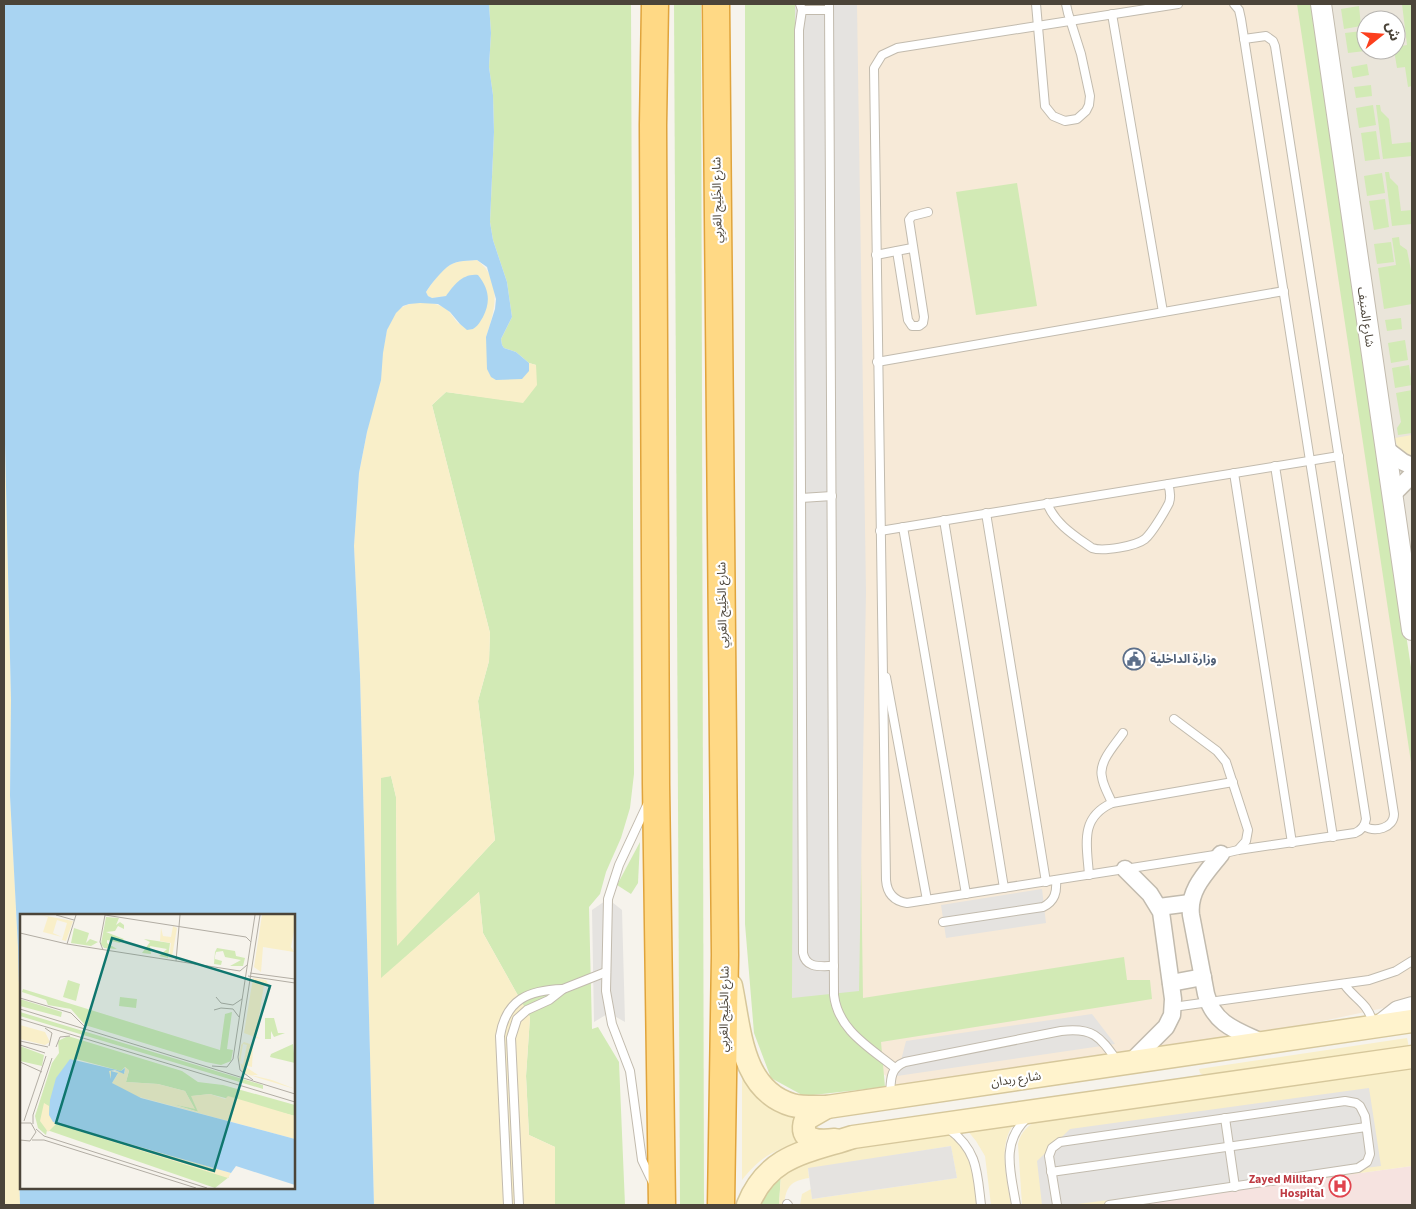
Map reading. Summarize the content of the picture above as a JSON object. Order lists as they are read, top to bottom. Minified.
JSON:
{"streets":{"highway":["شارع الخَلِيج العَربِي"],"main road":["شارع ربدان"],"street":["شارع المنيف"]},"crossings":[["شارع الخَلِيج العَربِي","شارع ربدان"]],"places":{"public building":["وزارة الداخلية"],"hospital":["Zayed Military Hospital"]},"north":"right"}
